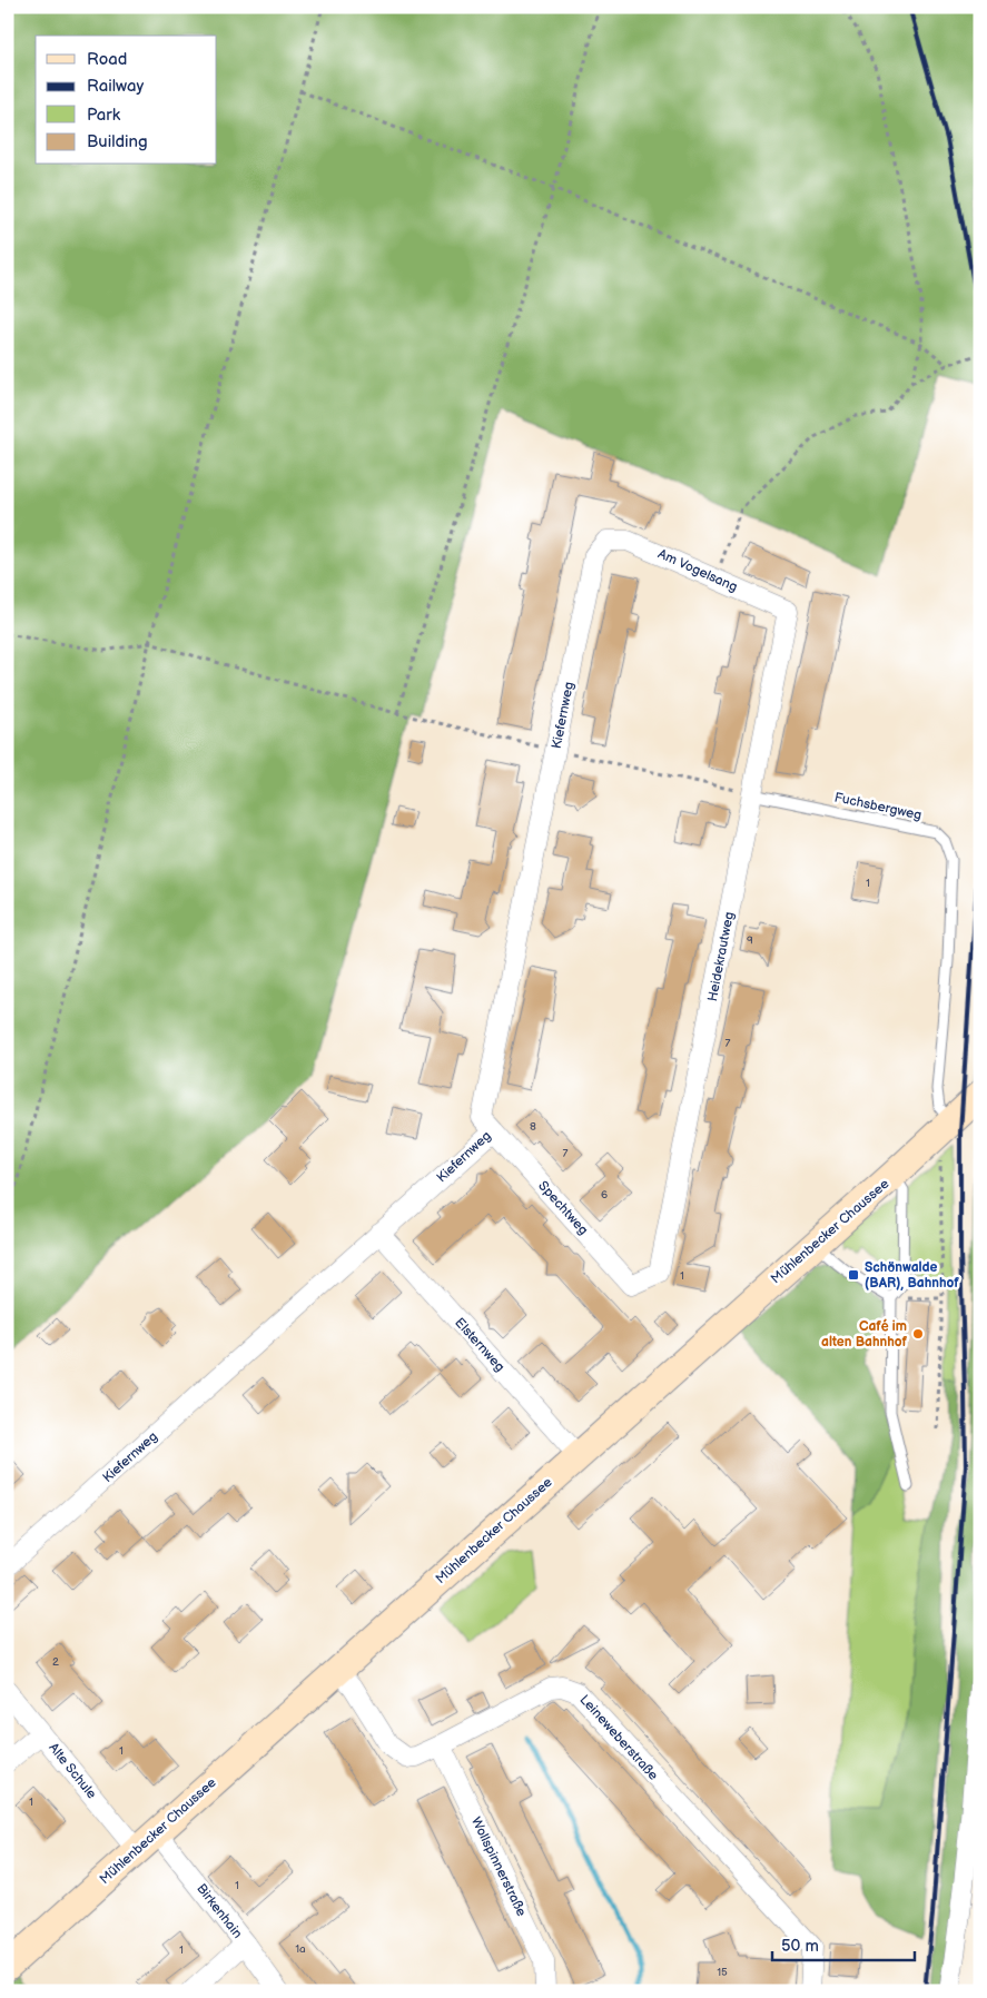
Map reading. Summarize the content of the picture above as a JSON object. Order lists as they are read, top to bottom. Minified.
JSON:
{"streets":{"main road":["Mühlenbecker Chaussee"],"street":["Am Vogelsang","Kiefernweg","Heidekrautweg","Spechtweg","Elsternweg","Leineweberstraße","Alte Schule","Wollspinnerstraße","Birkenhain"],"lane":["Fuchsbergweg"]},"crossings":[["Am Vogelsang","Kiefernweg"],["Am Vogelsang","Heidekrautweg"],["Kiefernweg","Spechtweg"],["Kiefernweg","Elsternweg"],["Fuchsbergweg","Heidekrautweg"],["Fuchsbergweg","Mühlenbecker Chaussee"],["Heidekrautweg","Spechtweg"],["Mühlenbecker Chaussee","Elsternweg"],["Mühlenbecker Chaussee","Leineweberstraße"],["Mühlenbecker Chaussee","Alte Schule"],["Mühlenbecker Chaussee","Birkenhain"],["Leineweberstraße","Wollspinnerstraße"],["Alte Schule","Birkenhain"]],"places":{"transit":["Schönwalde (BAR), Bahnhof"],"other":["Café im alten Bahnhof"]},"house_numbers":["1","9","7","8","7","6","1","2","1","1","1","1a","1","15"],"legend":["Road","Railway","Park","Building"],"scale_bar":"50 m"}
